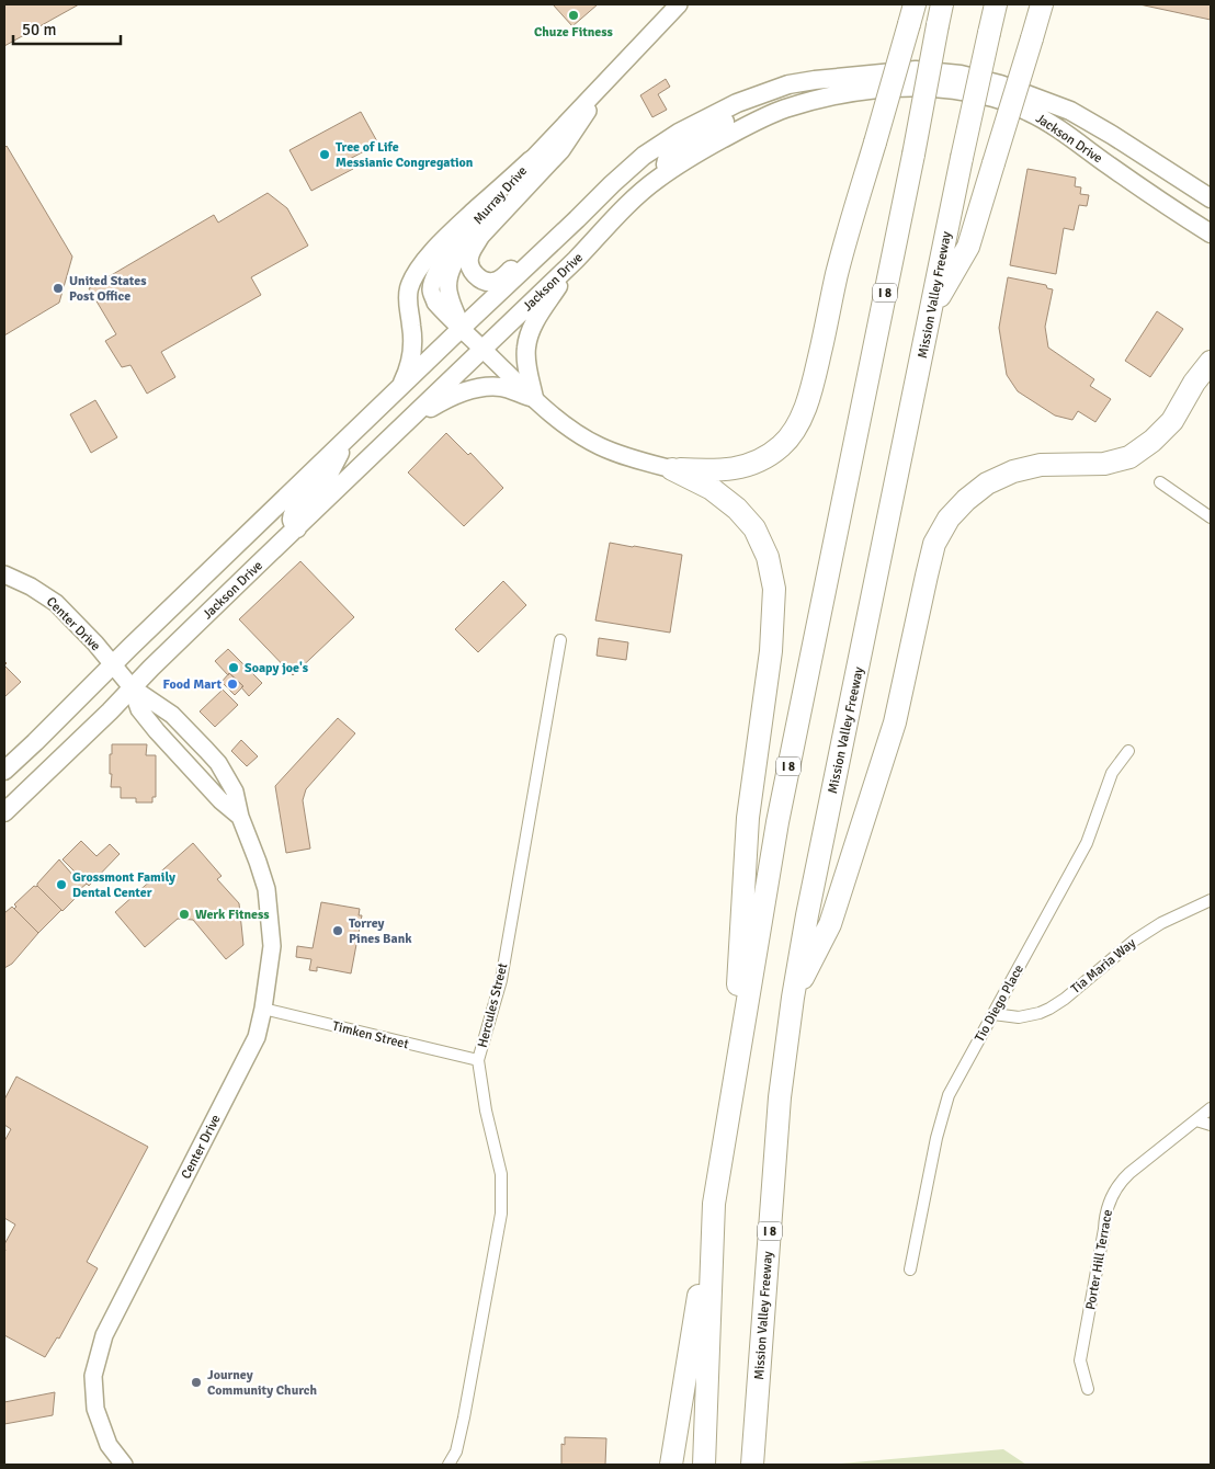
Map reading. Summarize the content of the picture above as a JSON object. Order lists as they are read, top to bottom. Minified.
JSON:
{"streets":{"highway":["I 8","Mission Valley Freeway"],"main road":["Jackson Drive","Murray Drive","Center Drive"],"street":["Tia Maria Way","Tio Diego Place","Hercules Street","Timken Street","Porter Hill Terrace"]},"crossings":[["Jackson Drive","Murray Drive"],["Jackson Drive","Center Drive"],["Center Drive","Timken Street"],["Tia Maria Way","Tio Diego Place"],["Hercules Street","Timken Street"]],"places":["Chuze Fitness","Tree of Life Messianic Congregation","United States Post Office","Soapy joe's","Food Mart","Grossmont Family Dental Center","Werk Fitness","Torrey Pines Bank","Journey Community Church"],"scale_bar":"50 m"}
